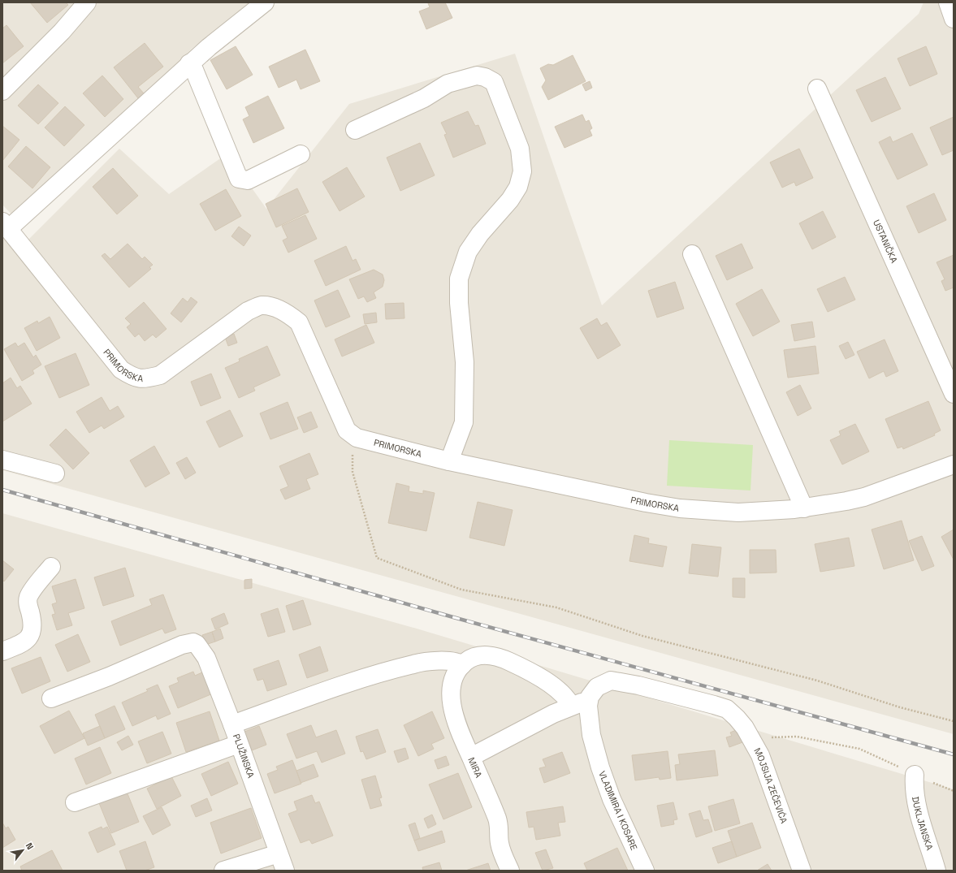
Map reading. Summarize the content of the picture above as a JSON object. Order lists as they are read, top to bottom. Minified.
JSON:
{"streets":{"street":["USTANIČKA","PRIMORSKA","PLUŽINSKA","MIRA","MOJSIJA ZEČEVIĆA","VLADIMIRA I KOSARE","DUKLJANSKA"]},"crossings":[["MOJSIJA ZEČEVIĆA","VLADIMIRA I KOSARE"]],"north":"top right"}
